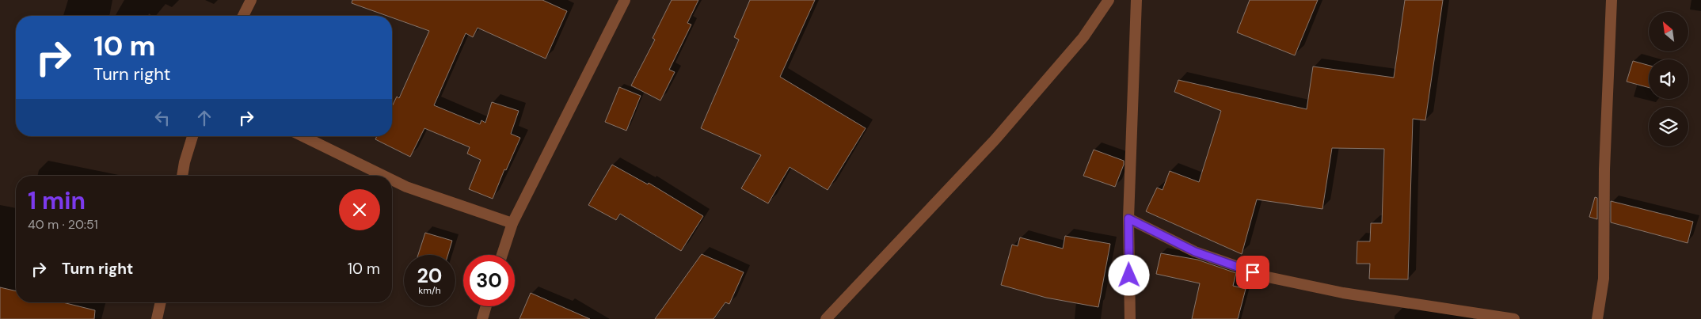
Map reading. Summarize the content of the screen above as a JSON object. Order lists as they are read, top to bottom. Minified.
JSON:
{"north":"top left","page":{"turn":["10 m","Turn right"],"heading":["1 min","40 m · 20:51"],"list":[{"name":"Turn right","value":"10 m"}],"speed":"20 km/h","limit":"30"}}
